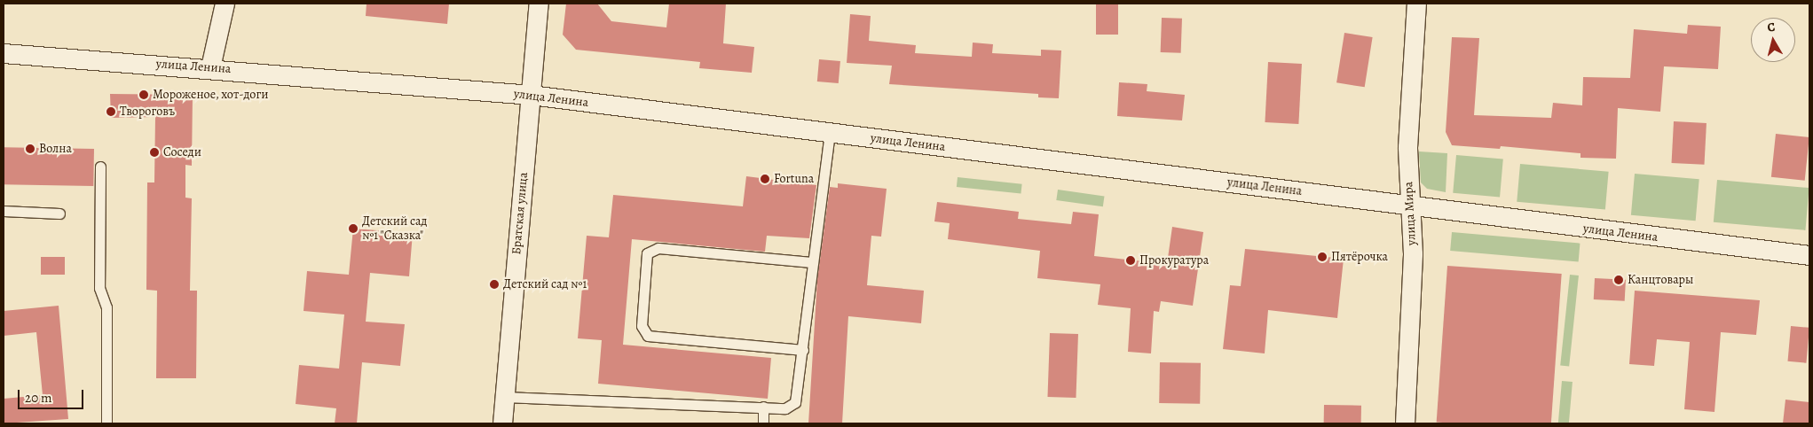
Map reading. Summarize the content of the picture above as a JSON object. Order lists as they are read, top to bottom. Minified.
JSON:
{"streets":{"street":["улица Ленина","Братская улица","улица Мира"]},"crossings":[["улица Ленина","Братская улица"],["улица Ленина","улица Мира"]],"places":["Мороженое, хот-доги","Твороговъ","Волна","Соседи","Fortuna","Детский сад №1 \"Сказка\"","Пятёрочка","Прокуратура","Канцтовары","Детский сад №1"],"scale_bar":"20 m","north":"top"}
